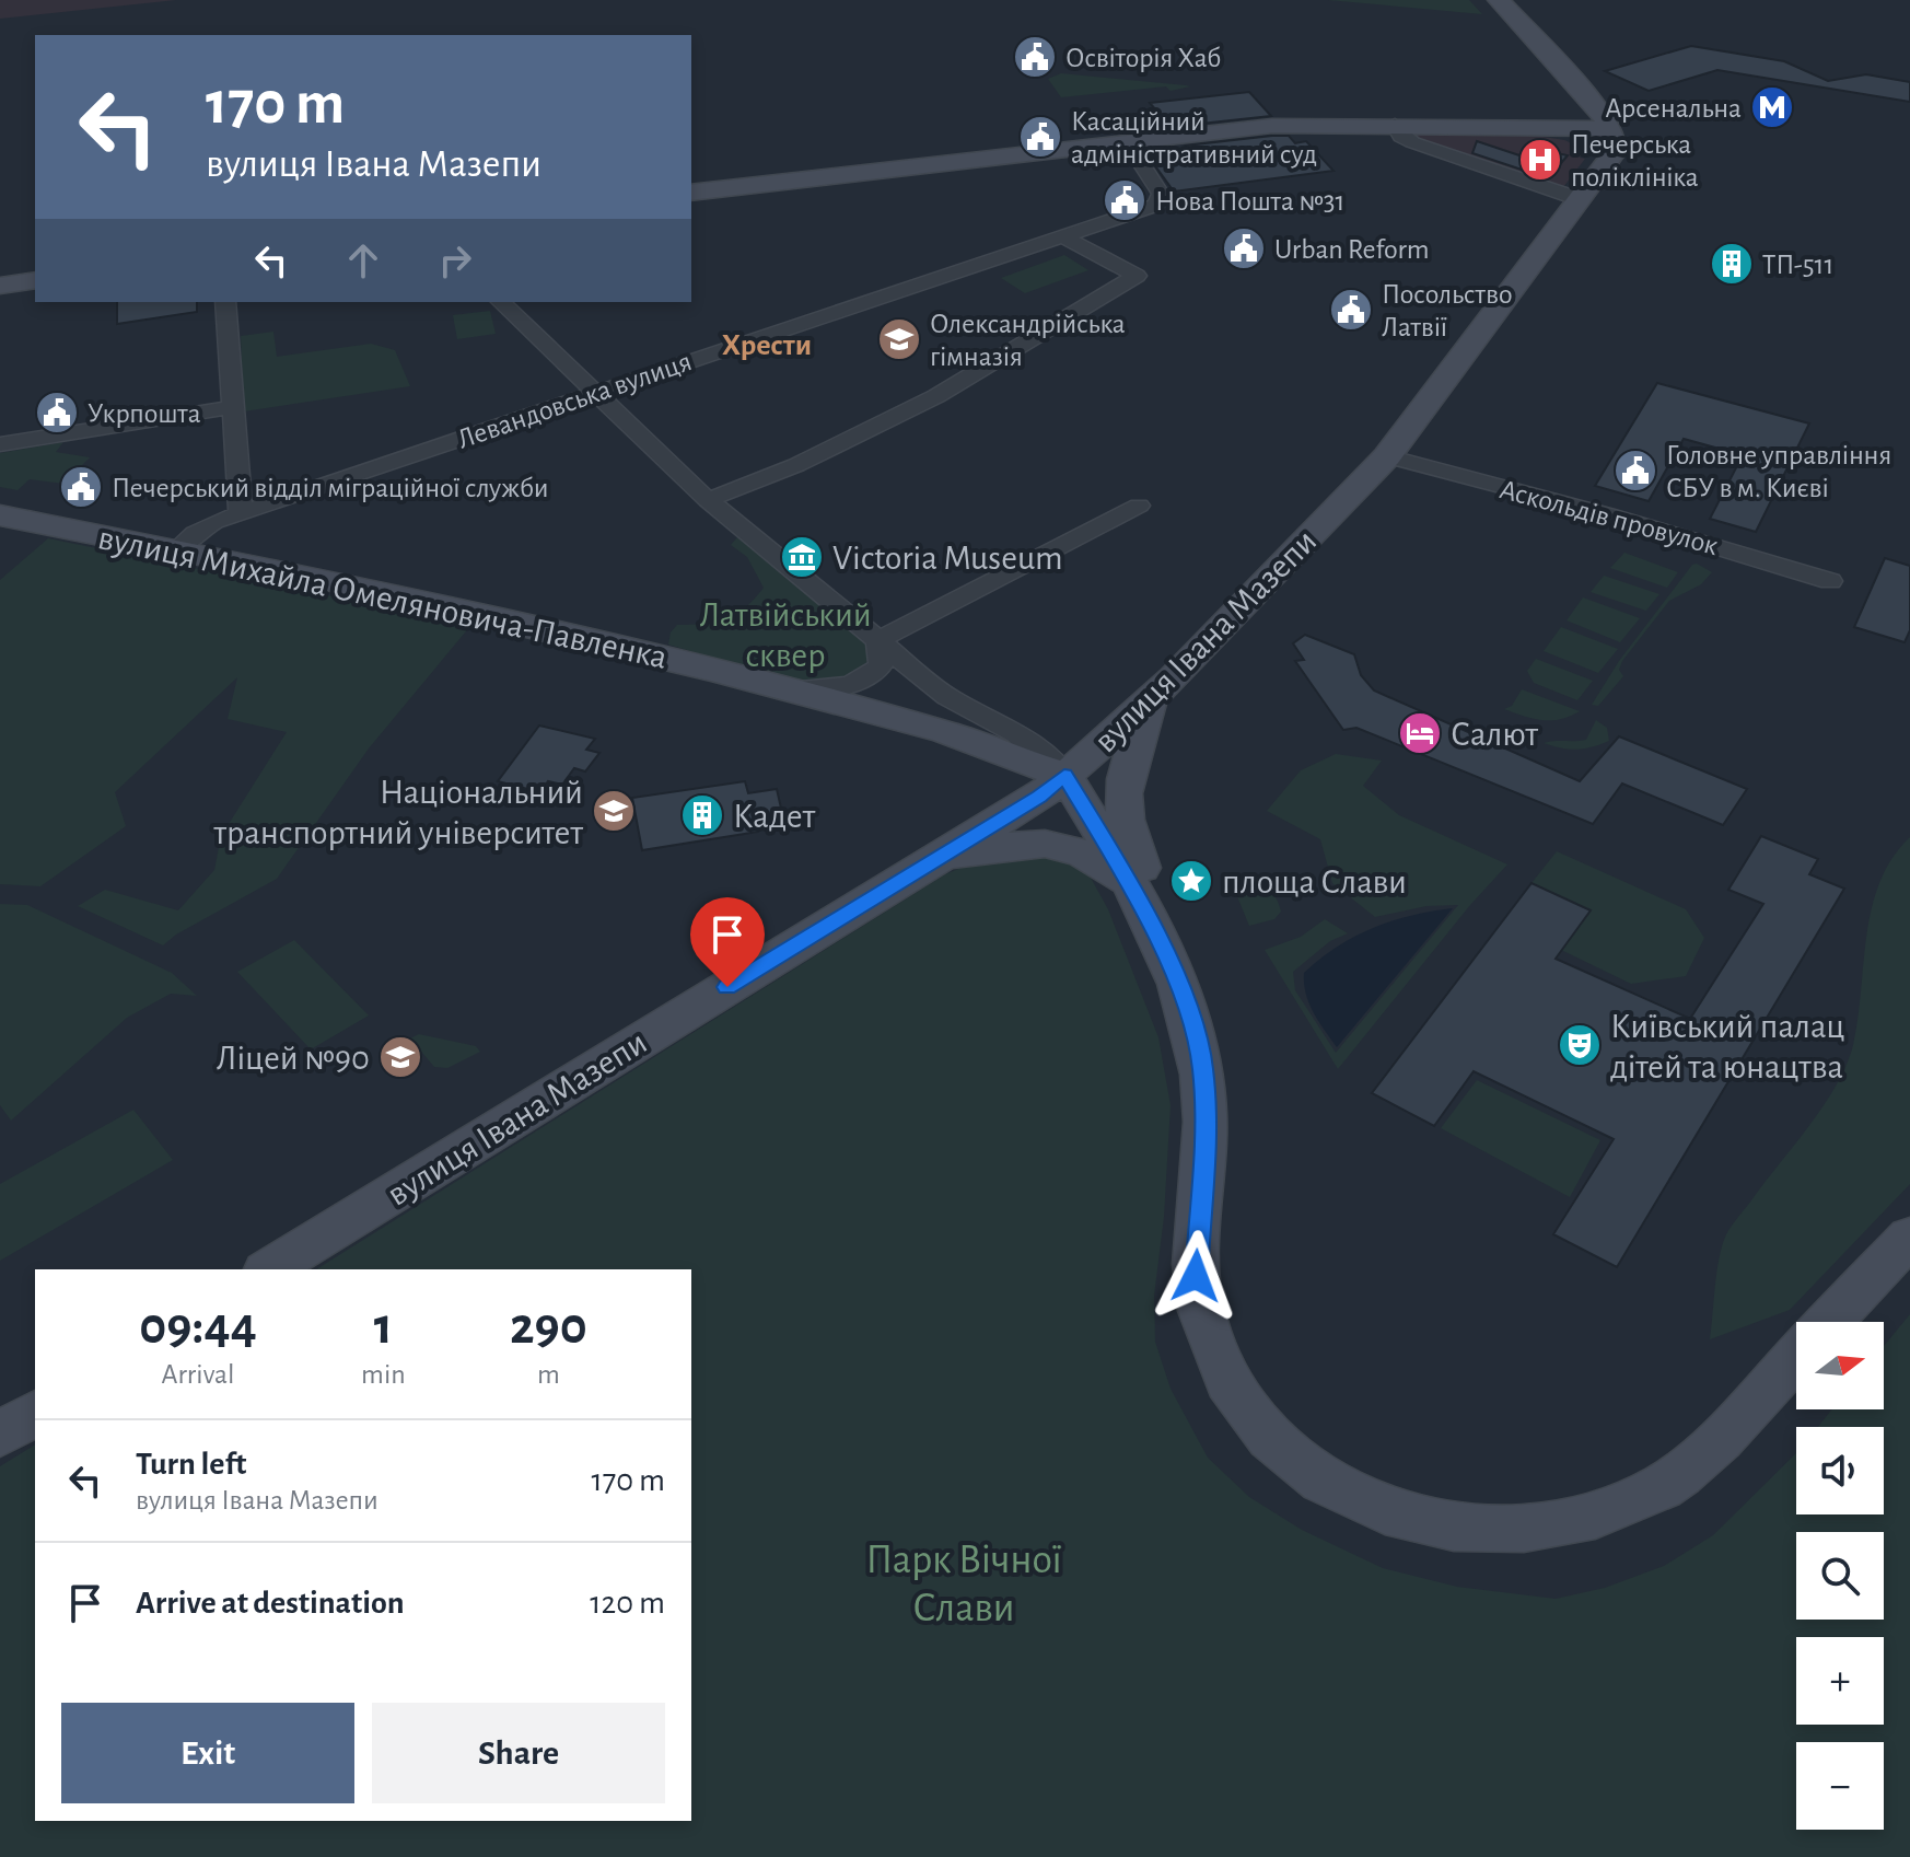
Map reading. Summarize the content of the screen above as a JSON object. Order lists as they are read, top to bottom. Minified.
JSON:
{"streets":{"main road":["вулиця Михайла Омеляновича-Павленка","вулиця Івана Мазепи"],"street":["Левандовська вулиця","Аскольдів провулок"]},"crossings":[["Левандовська вулиця","вулиця Михайла Омеляновича-Павленка"],["Аскольдів провулок","вулиця Івана Мазепи"],["вулиця Михайла Омеляновича-Павленка","вулиця Івана Мазепи"]],"districts":["Хрести"],"parks":["Латвійський сквер","Парк Вічної Слави"],"places":{"public building":["Освіторія Хаб","Касаційний адміністративний суд","Нова Пошта №31","Urban Reform","Посольство Латвії","Укрпошта","Головне управління СБУ в м. Києві","Печерський відділ міграційної служби"],"metro station":["Арсенальна"],"hospital":["Печерська поліклініка"],"building":["ТП-511","Кадет"],"school or university":["Олександрійська гімназія","Національний транспортний університет","Ліцей №90"],"museum":["Victoria Museum"],"hotel":["Салют"],"place":["площа Слави"],"theatre":["Київський палац дітей та юнацтва"]},"north":"right","page":{"turn":["170 m","вулиця Івана Мазепи"],"eta":["09:44","Arrival","1","min","290","m"],"map_buttons":["+","−"],"list":[{"name":"Turn left","note":"вулиця Івана Мазепи","value":"170 m"},{"name":"Arrive at destination","value":"120 m"}],"buttons":["Exit","Share"]}}
